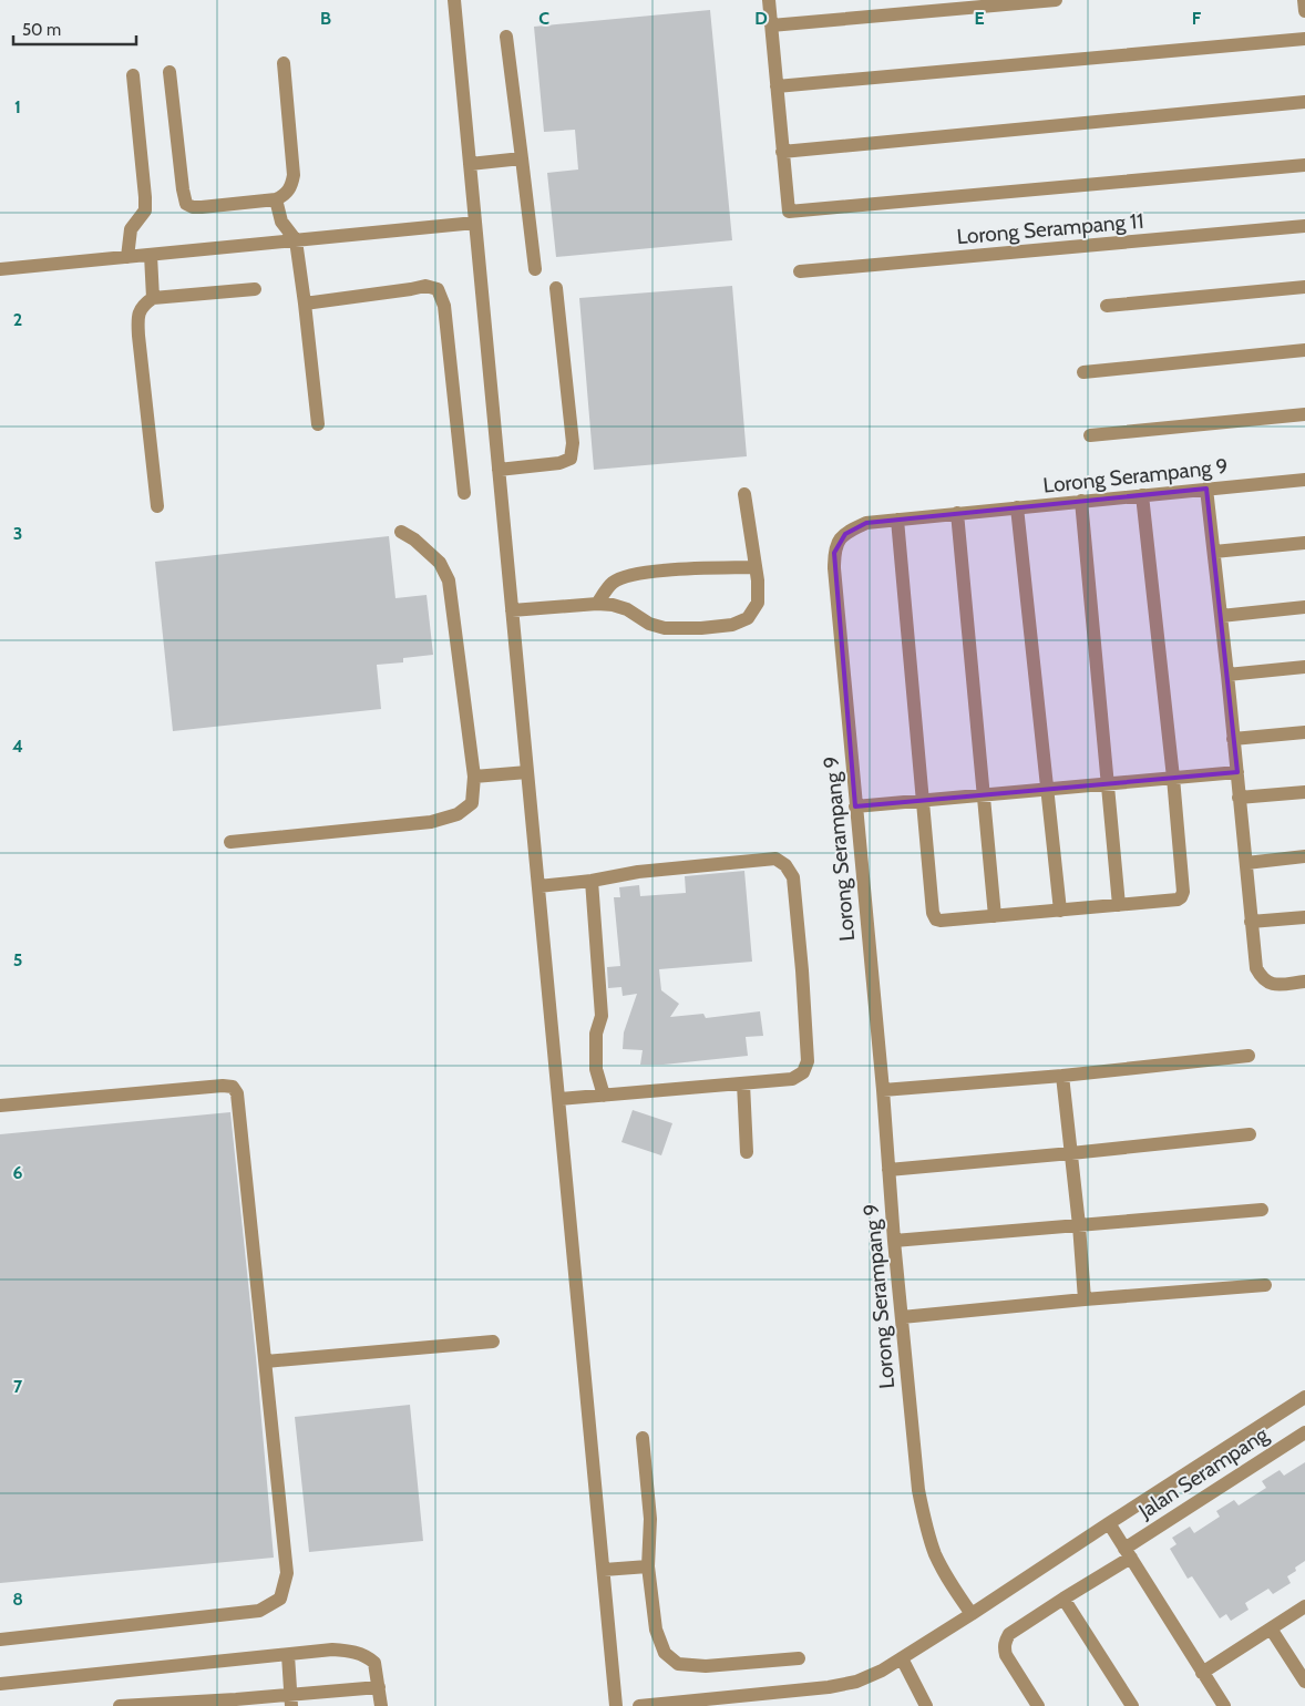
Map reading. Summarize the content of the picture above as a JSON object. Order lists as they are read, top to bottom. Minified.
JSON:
{"streets":{"street":["Lorong Serampang 11","Lorong Serampang 9","Jalan Serampang"]},"scale_bar":"50 m","grid":{"columns":["B","C","D","E","F"],"rows":["1","2","3","4","5","6","7","8"]}}
